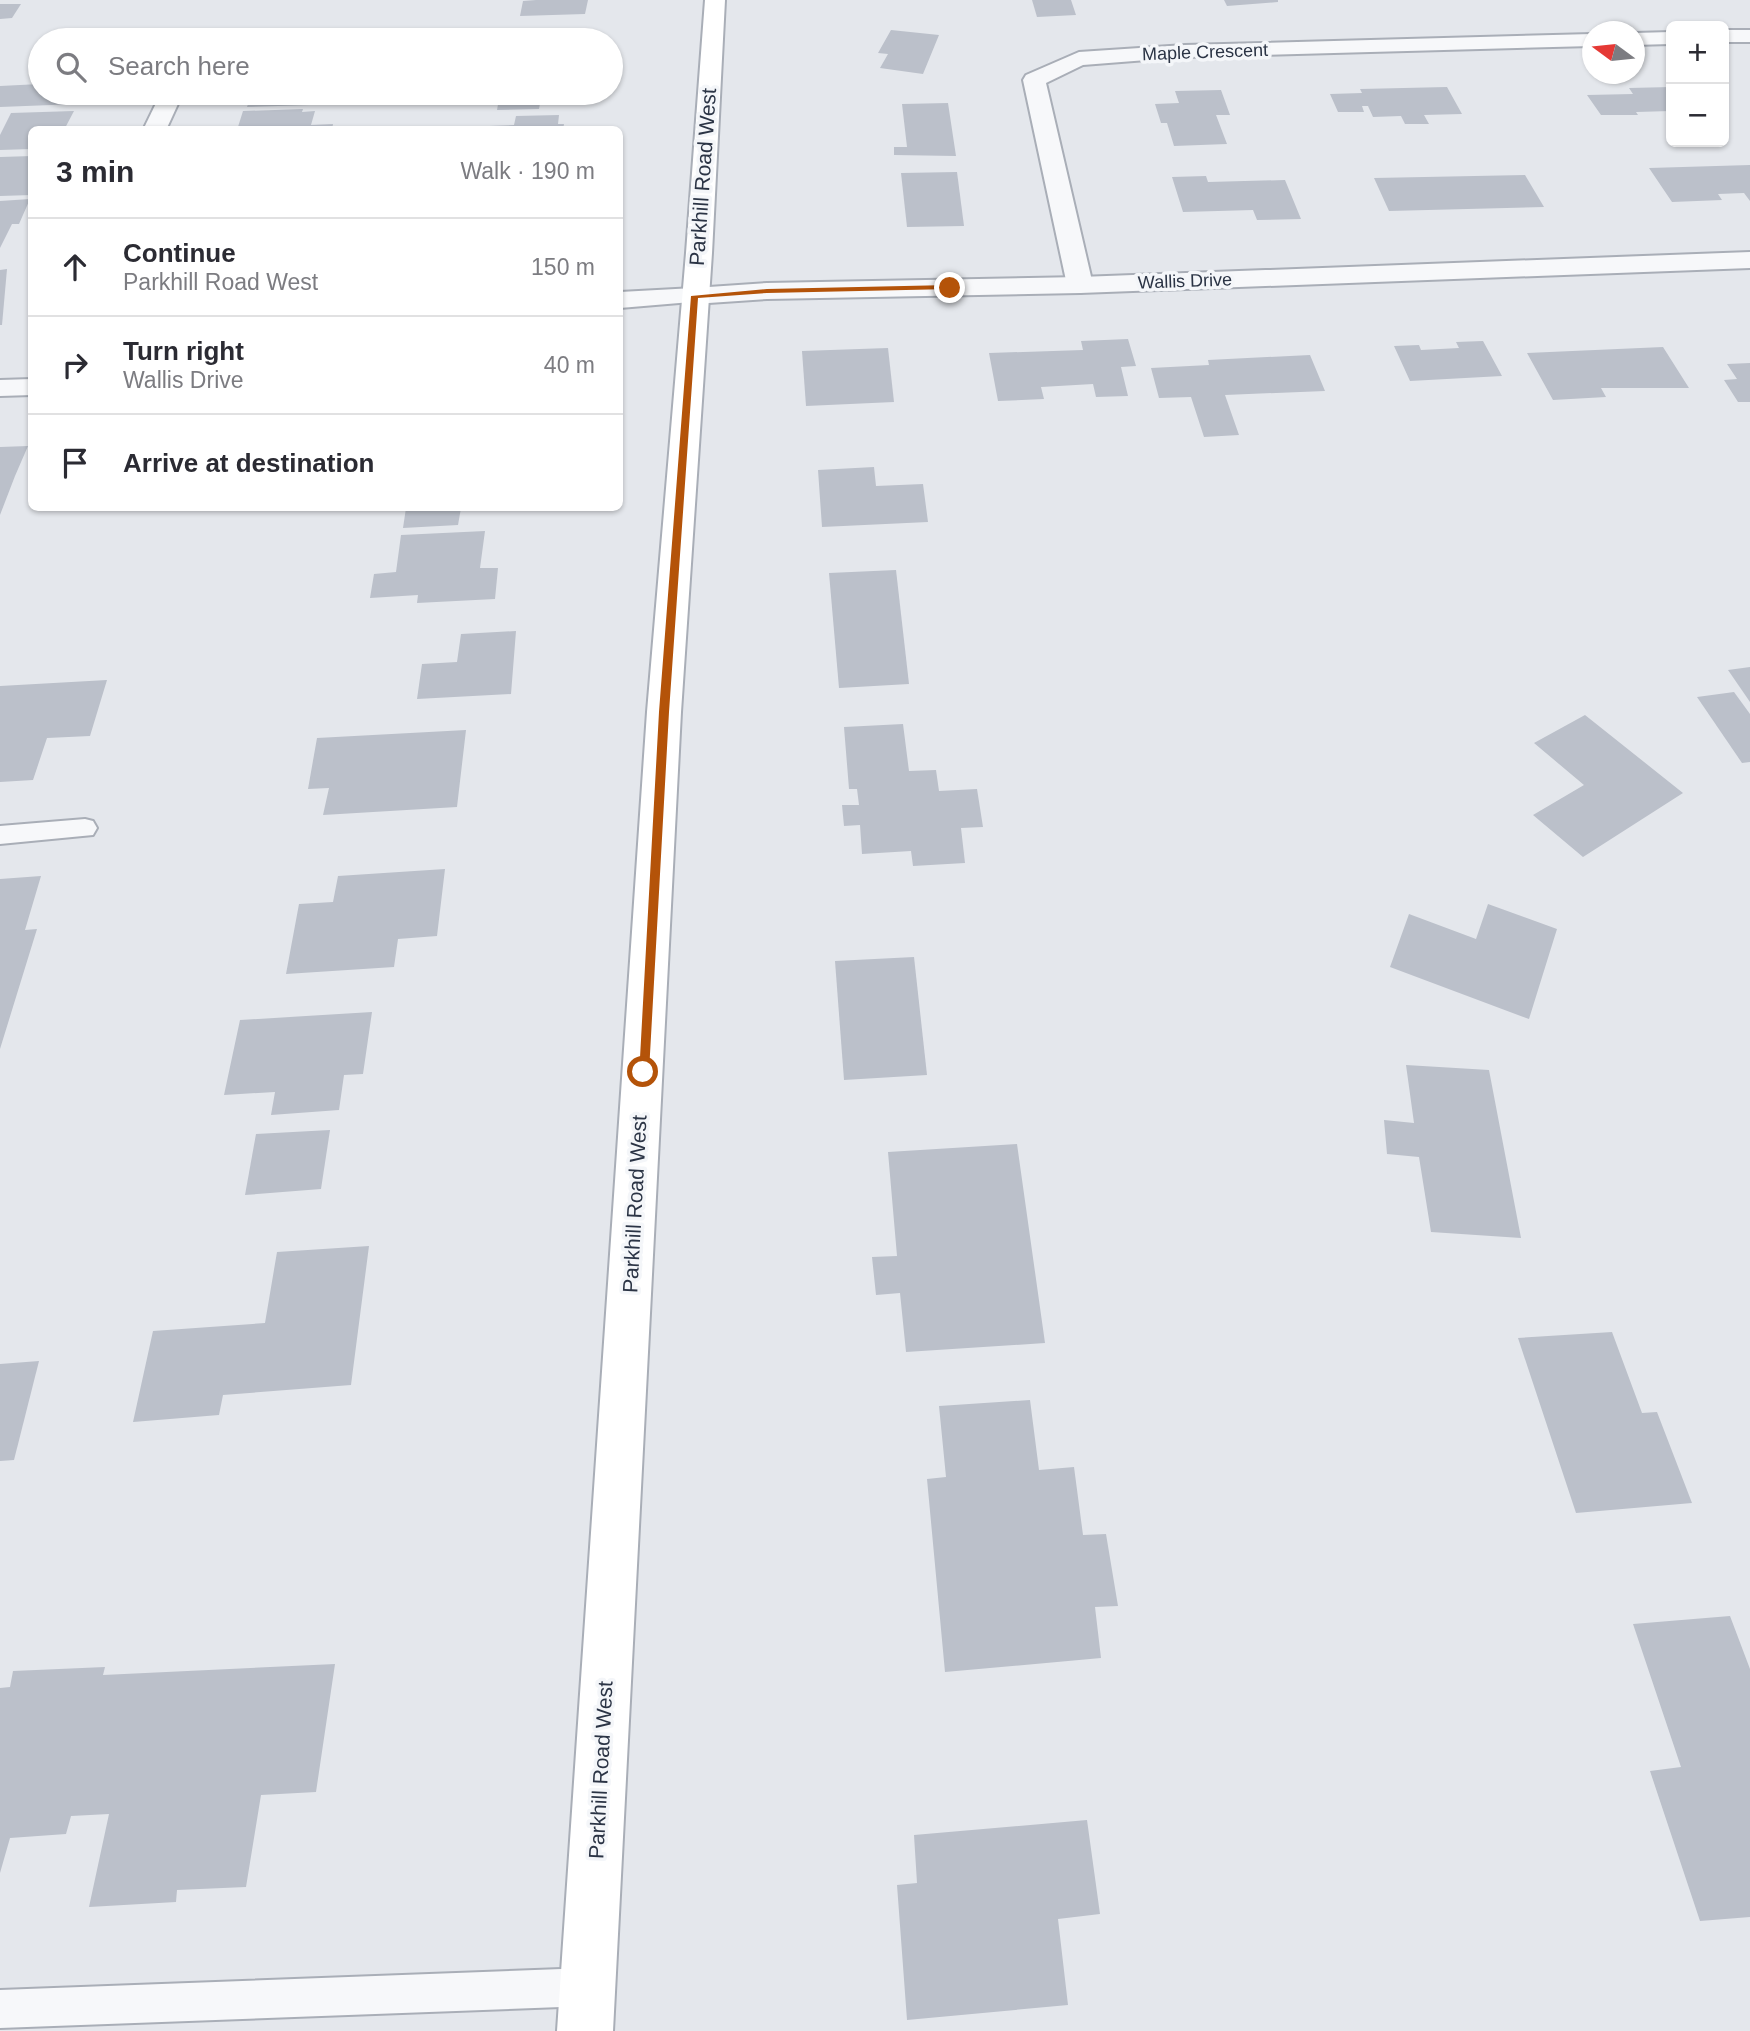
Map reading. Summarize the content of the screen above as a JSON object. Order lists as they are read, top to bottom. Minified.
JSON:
{"streets":{"main road":["Parkhill Road West"],"street":["Maple Crescent","Wallis Drive"]},"crossings":[["Maple Crescent","Wallis Drive"],["Parkhill Road West","Wallis Drive"]],"north":"left","page":{"map_buttons":["+","−"],"search":"Search here","heading":["3 min","Walk · 190 m"],"list":[["Continue","Parkhill Road West","150 m"],["Turn right","Wallis Drive","40 m"],"Arrive at destination"]}}
